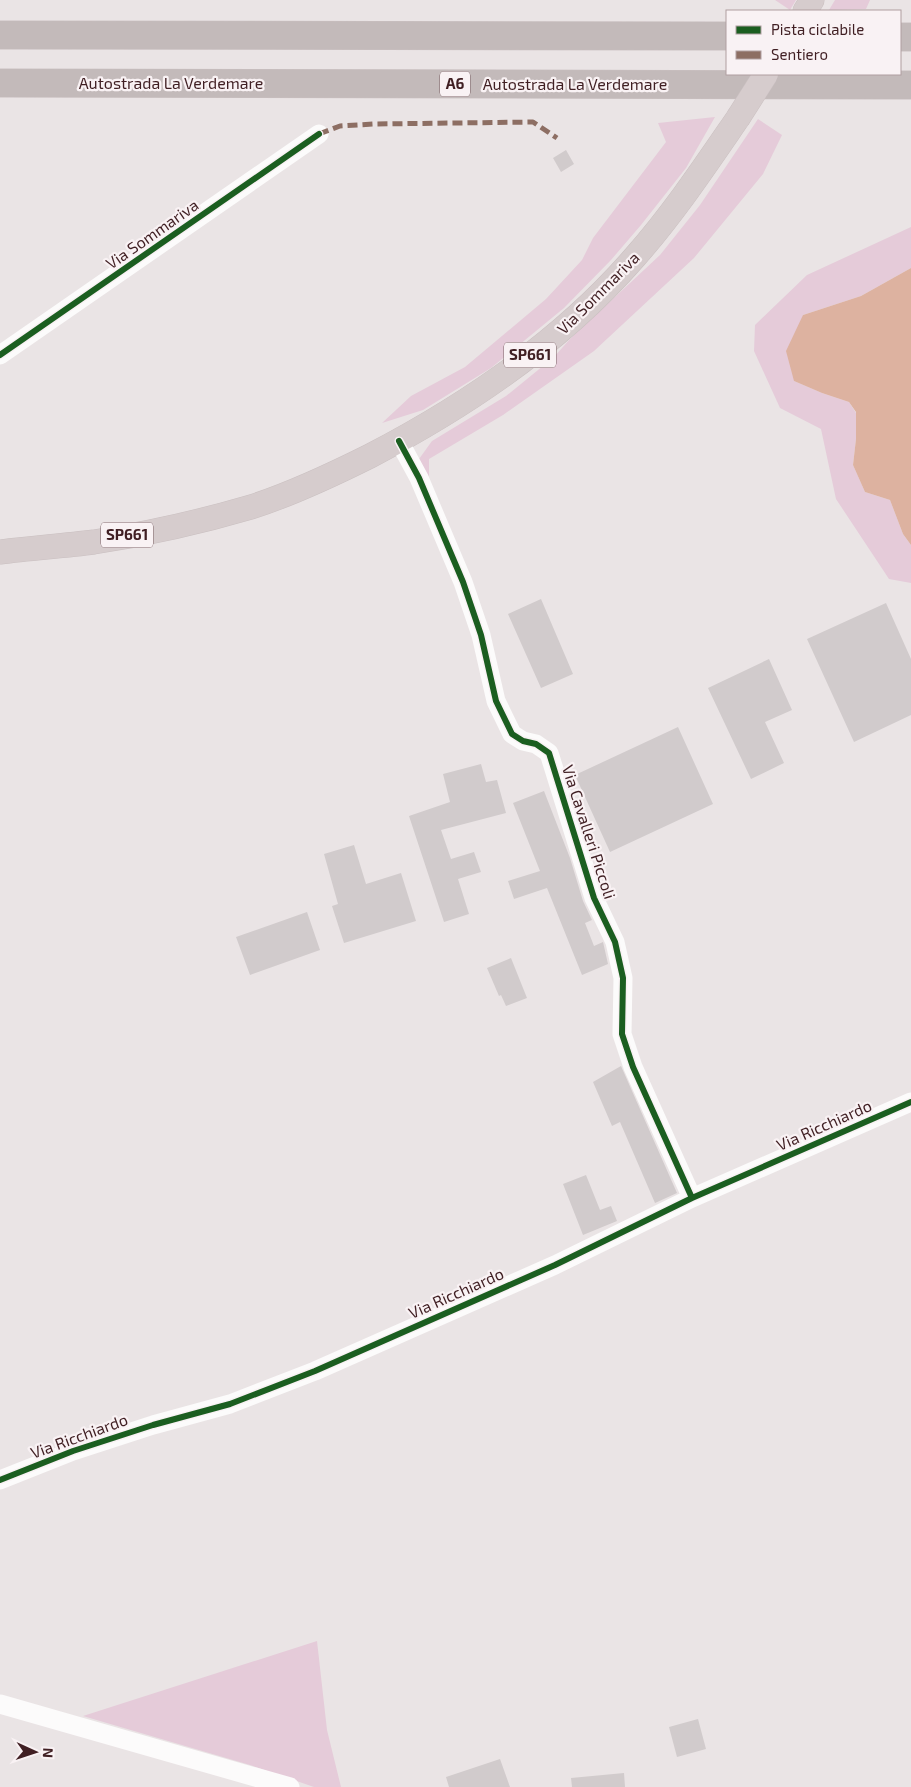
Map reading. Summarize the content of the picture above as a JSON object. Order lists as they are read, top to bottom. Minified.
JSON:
{"streets":{"highway":["Autostrada La Verdemare","A6"],"main road":["Via Sommariva","SP661"],"street":["Via Cavalleri Piccoli","Via Ricchiardo"]},"crossings":[["Via Sommariva","Via Cavalleri Piccoli"],["Via Cavalleri Piccoli","Via Ricchiardo"]],"legend":["Pista ciclabile","Sentiero"],"north":"right"}
